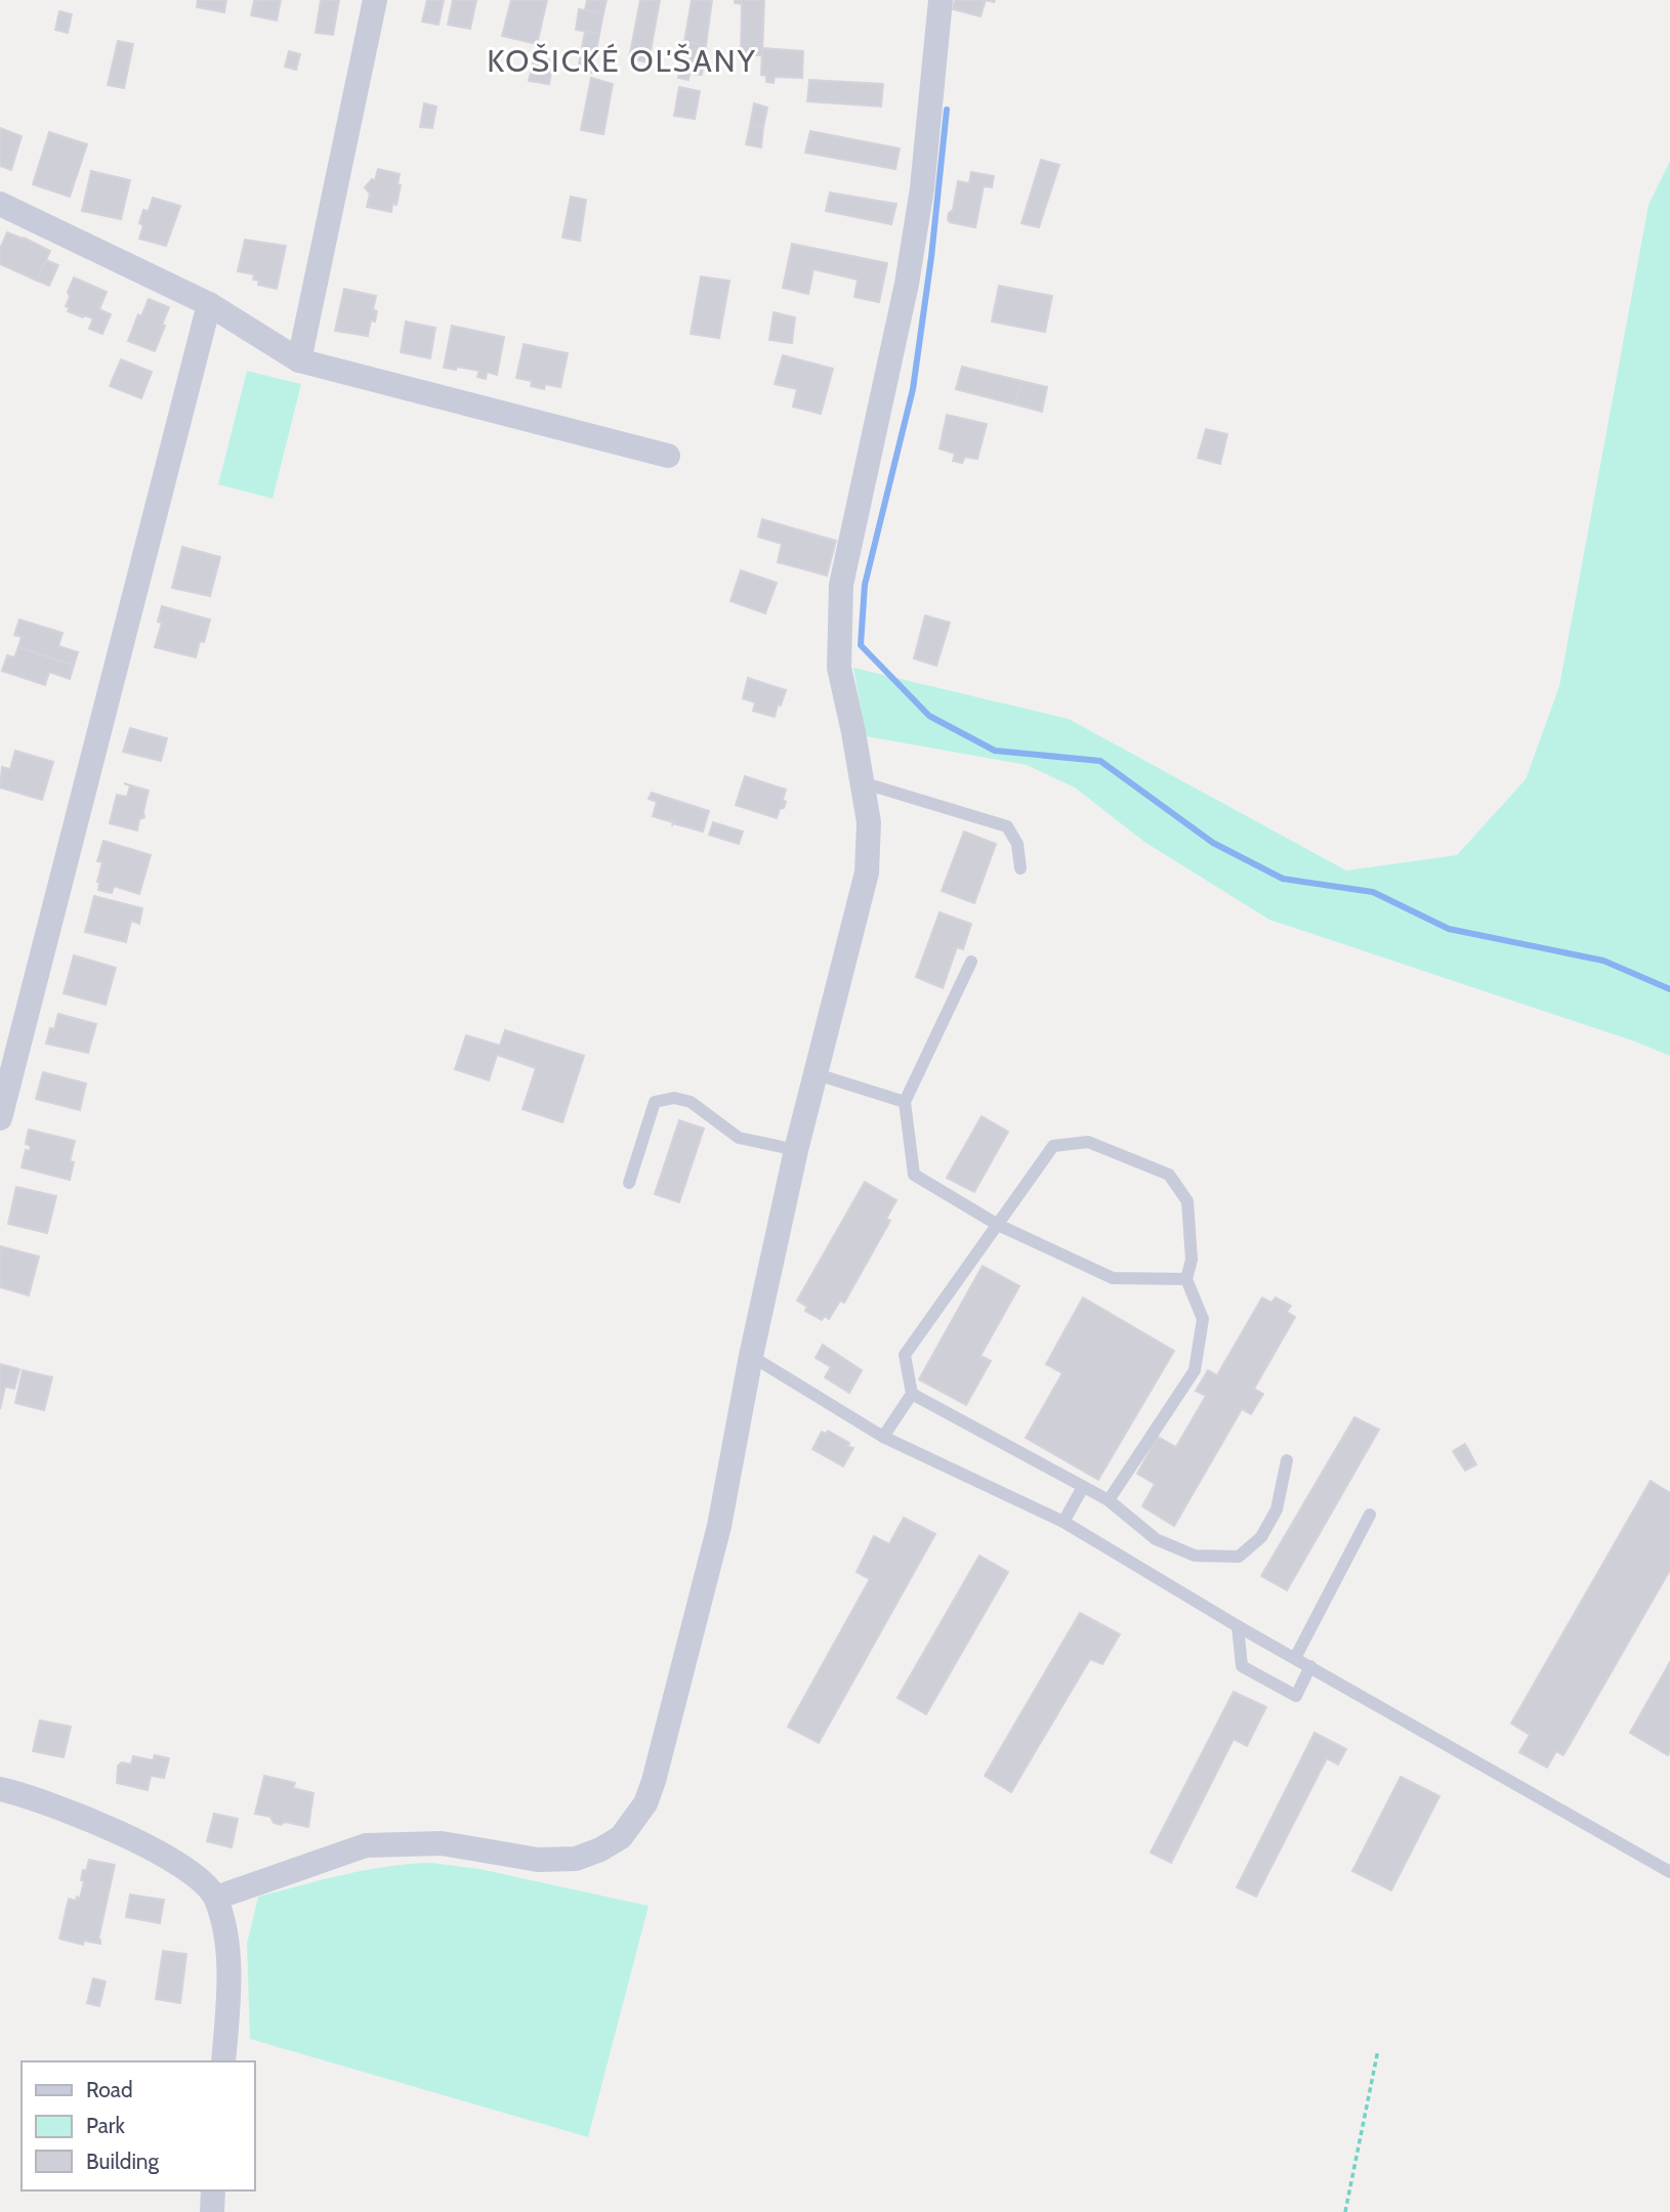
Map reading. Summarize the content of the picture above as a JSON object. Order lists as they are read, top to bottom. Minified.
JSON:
{"districts":["KOŠICKÉ OĽŠANY"],"legend":["Road","Park","Building"]}
